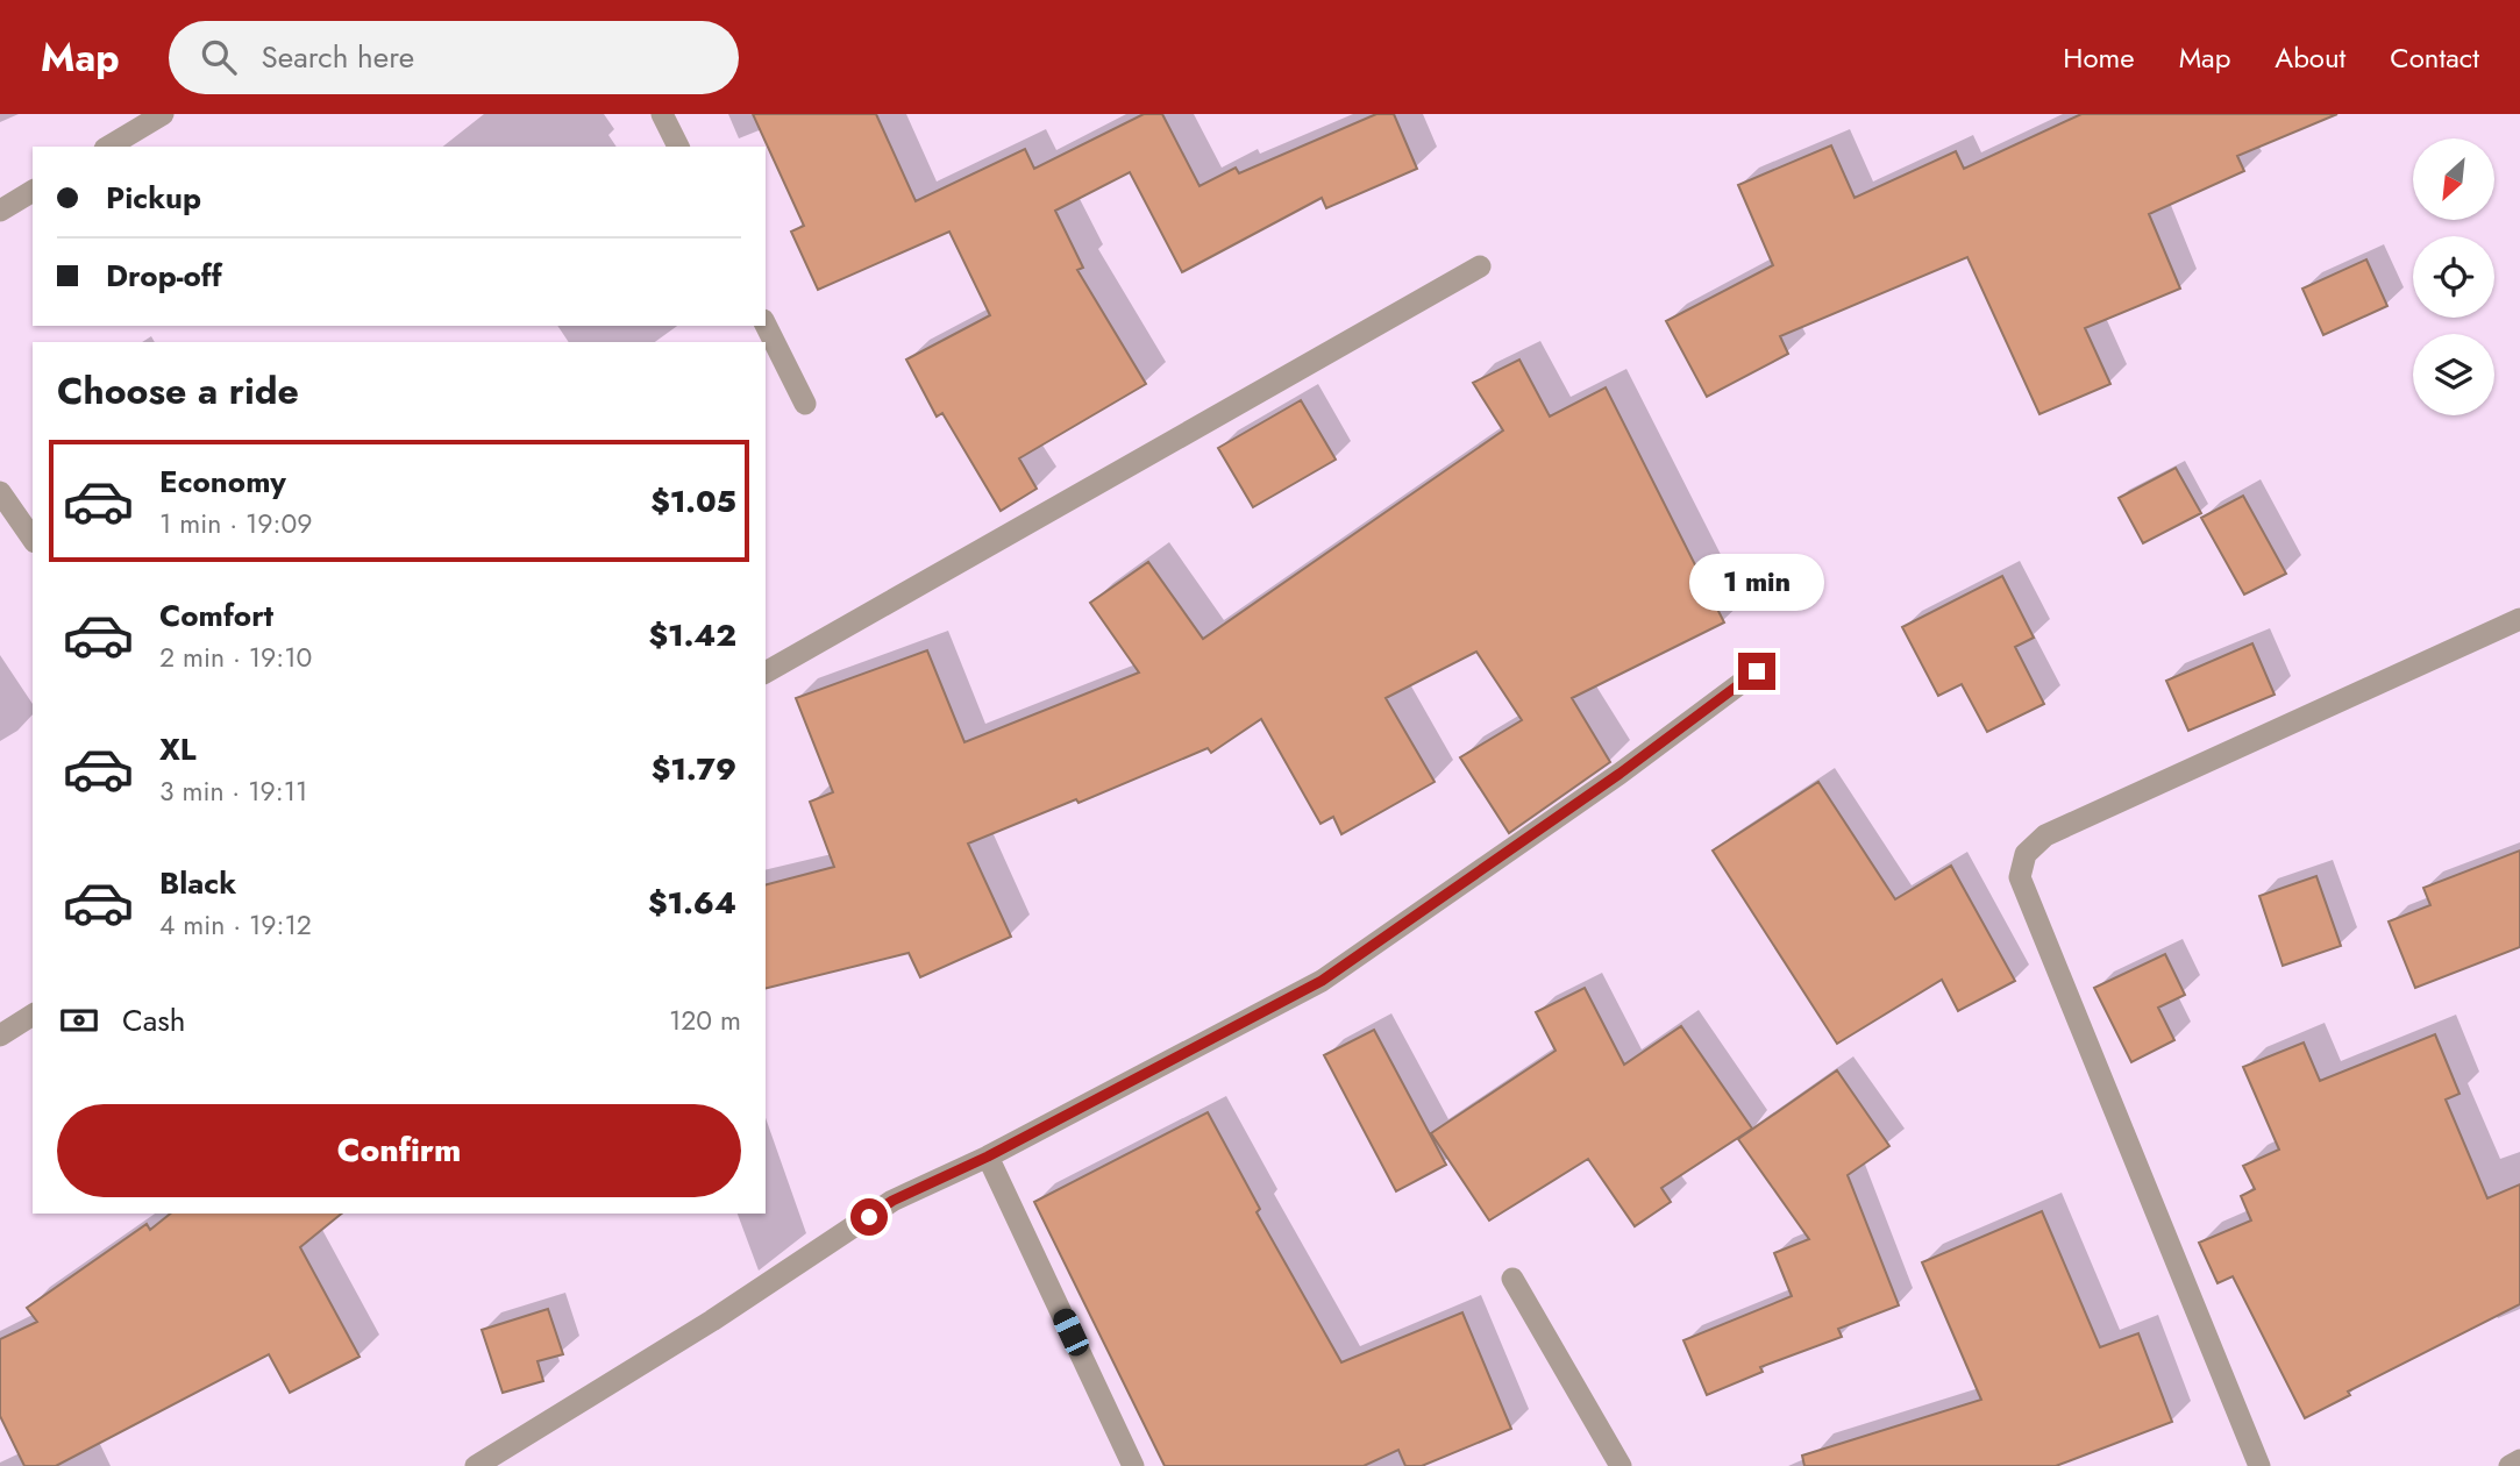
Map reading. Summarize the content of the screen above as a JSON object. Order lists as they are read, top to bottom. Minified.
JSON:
{"north":"bottom left","page":{"header":"Map","search":"Search here","nav":["Home","Map","About","Contact"],"banner":["Pickup","Drop-off"],"heading":"Choose a ride","list":[{"name":"Economy","note":"1 min · 19:09","value":"$1.05"},{"name":"Comfort","note":"2 min · 19:10","value":"$1.42"},{"name":"XL","note":"3 min · 19:11","value":"$1.79"},{"name":"Black","note":"4 min · 19:12","value":"$1.64"}],"bubble":"1 min","pay":["Cash","120 m"],"buttons":"Confirm"}}
